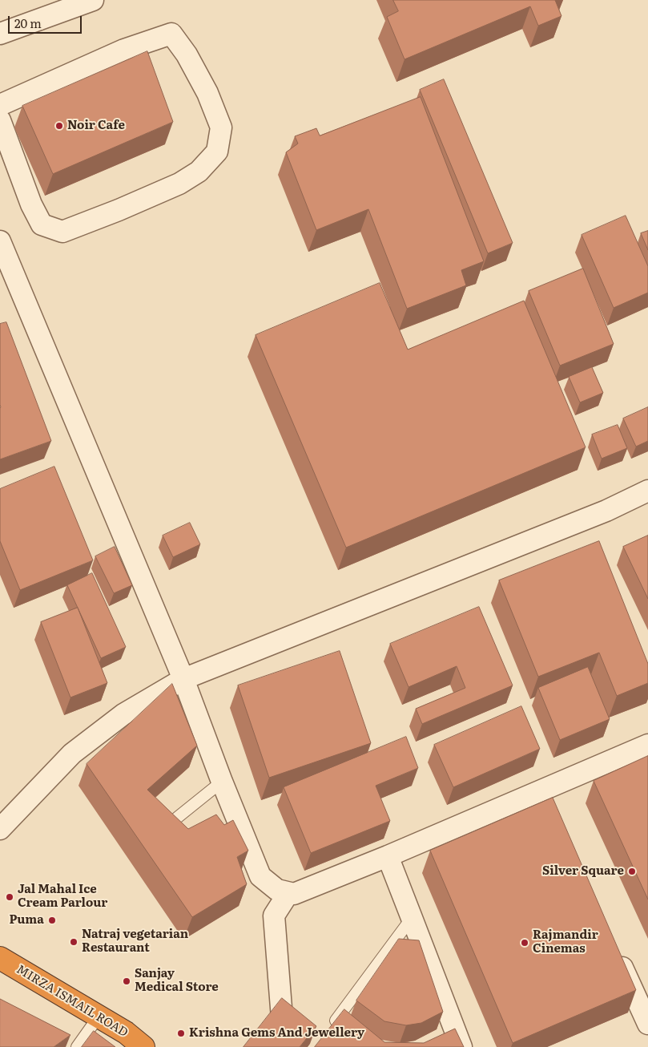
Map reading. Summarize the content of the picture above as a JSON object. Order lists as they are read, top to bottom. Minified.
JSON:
{"streets":{"highway":["MIRZA ISMAIL ROAD"]},"places":["Noir Cafe","Silver Square","Jal Mahal Ice Cream Parlour","Puma","Natraj vegetarian Restaurant","Rajmandir Cinemas","Sanjay Medical Store","Krishna Gems And Jewellery"],"scale_bar":"20 m"}
